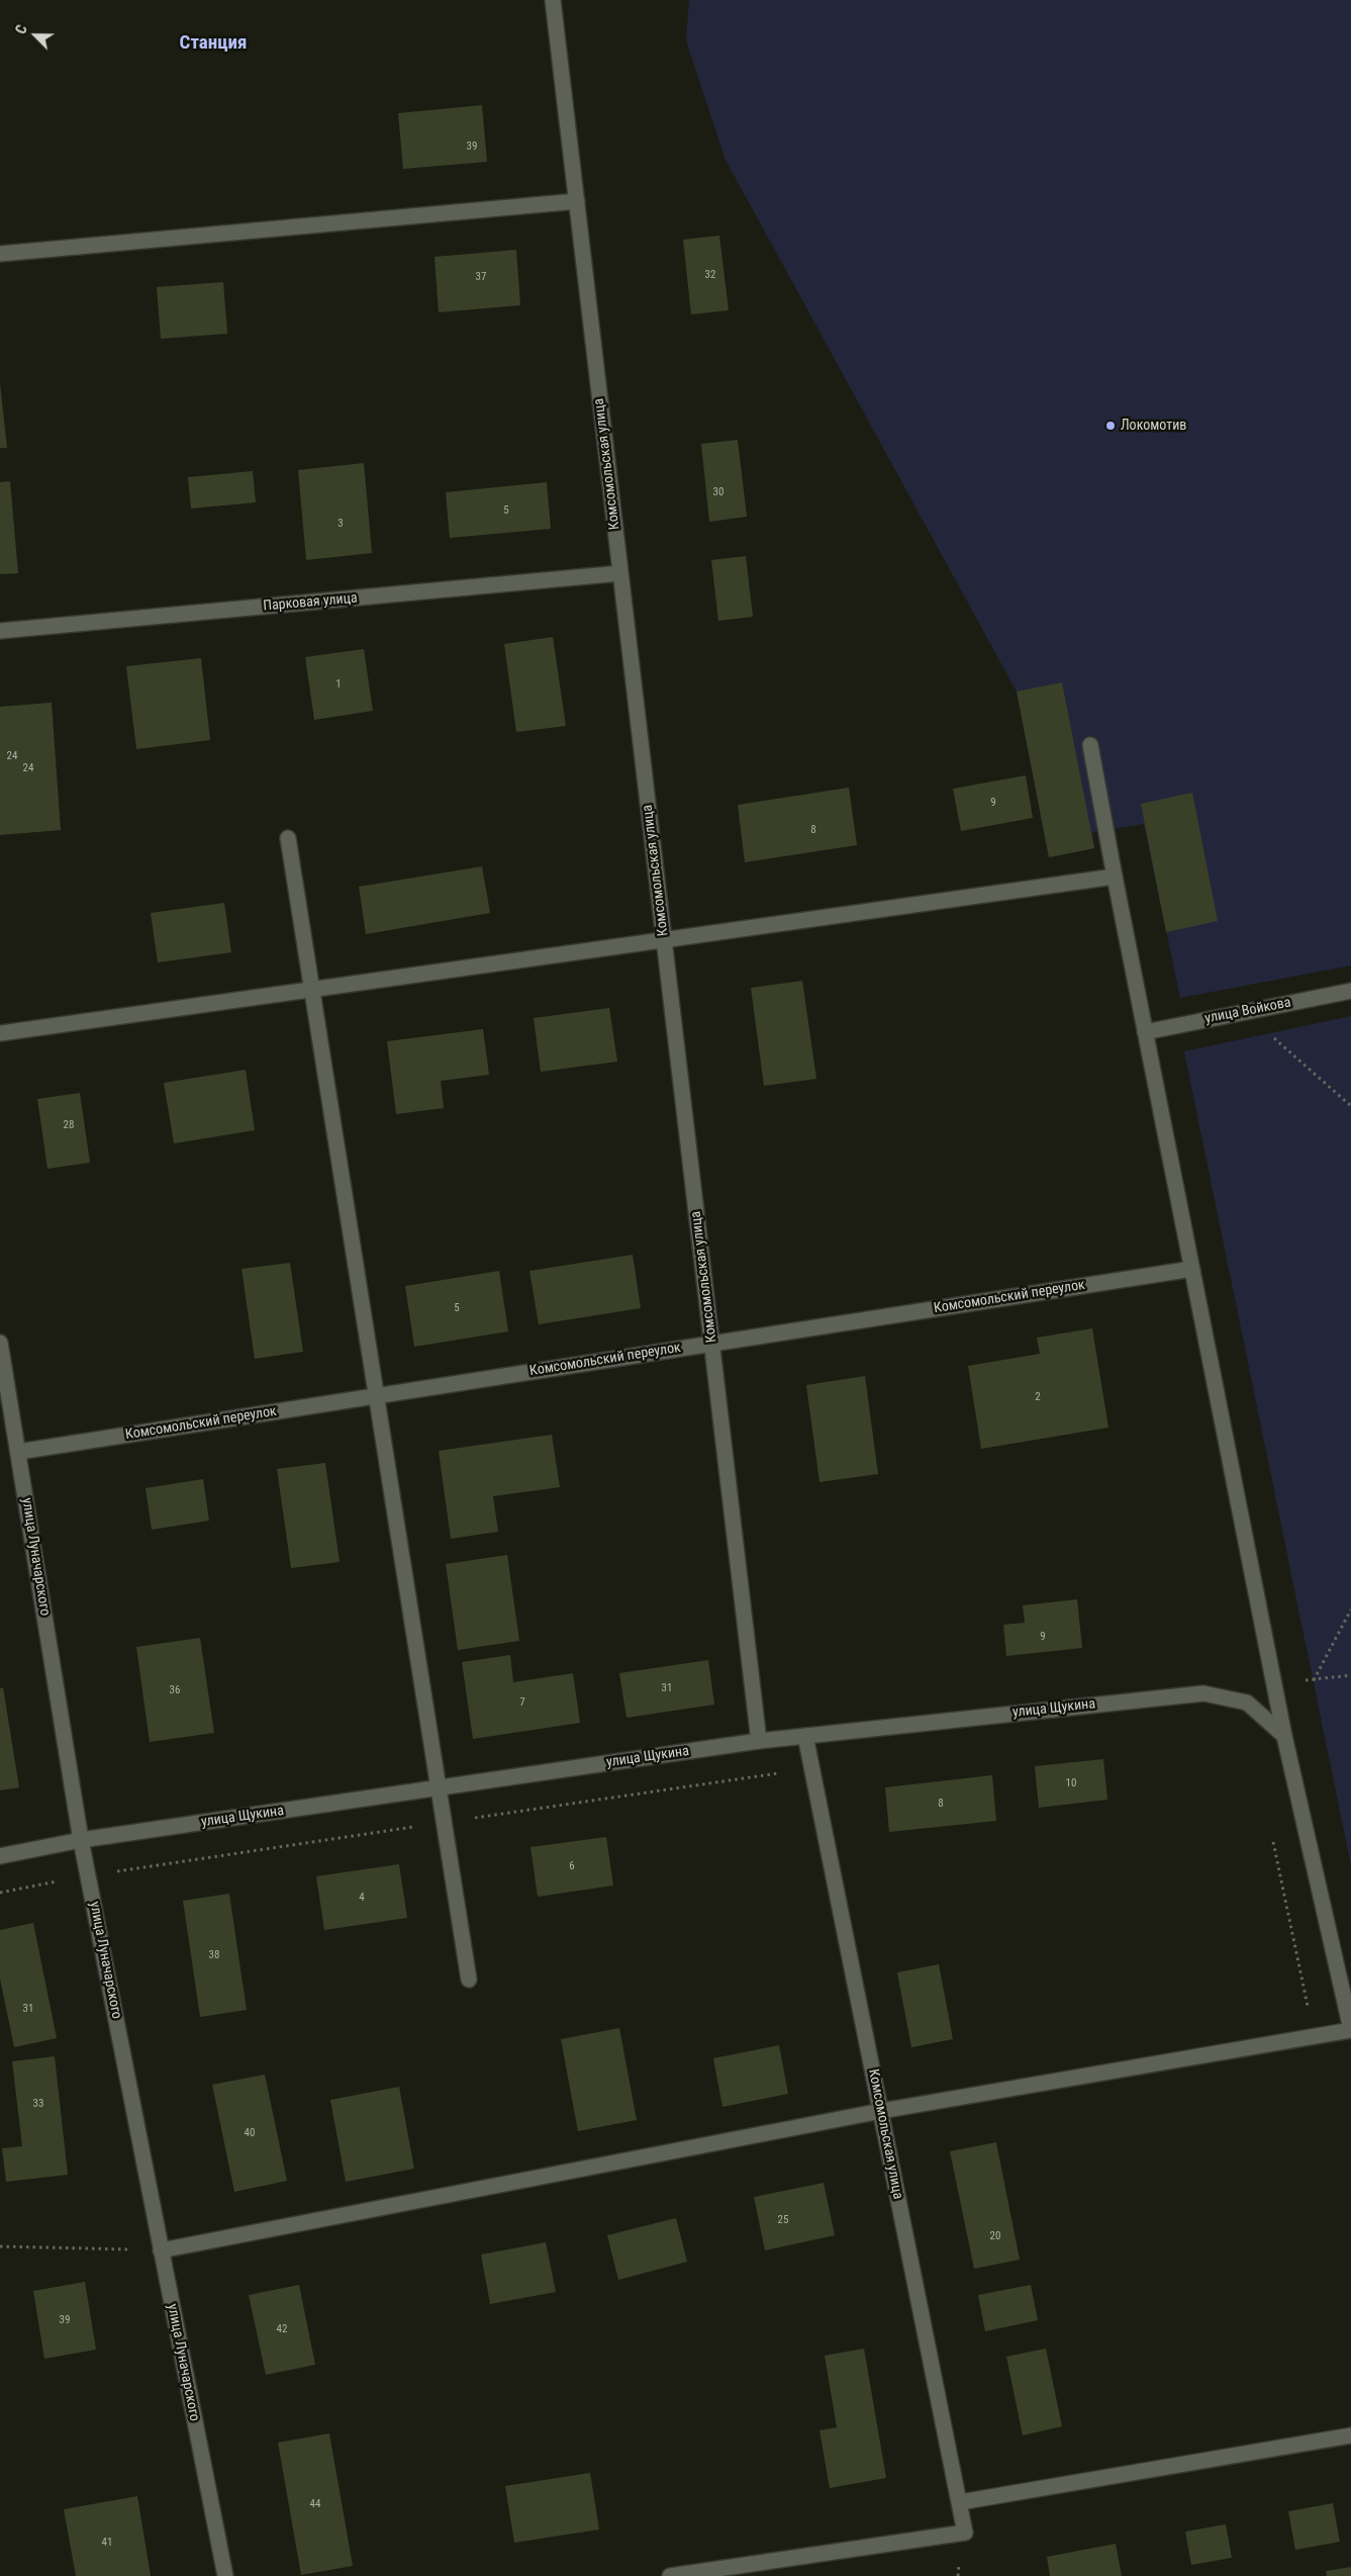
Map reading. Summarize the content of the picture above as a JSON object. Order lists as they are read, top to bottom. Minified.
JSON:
{"streets":{"street":["Комсомольская улица","Парковая улица","улица Войкова","Комсомольский переулок","улица Луначарского","улица Щукина"]},"crossings":[["Комсомольская улица","Парковая улица"],["Комсомольская улица","Комсомольский переулок"],["Комсомольская улица","улица Щукина"],["Комсомольский переулок","улица Луначарского"],["улица Луначарского","улица Щукина"]],"districts":["Станция"],"places":["Локомотив"],"house_numbers":["39","32","37","30","5","3","1","24","24","9","8","28","5","2","9","31","36","7","10","8","6","4","38","31","33","40","25","20","39","42","44","41"],"north":"top left"}
